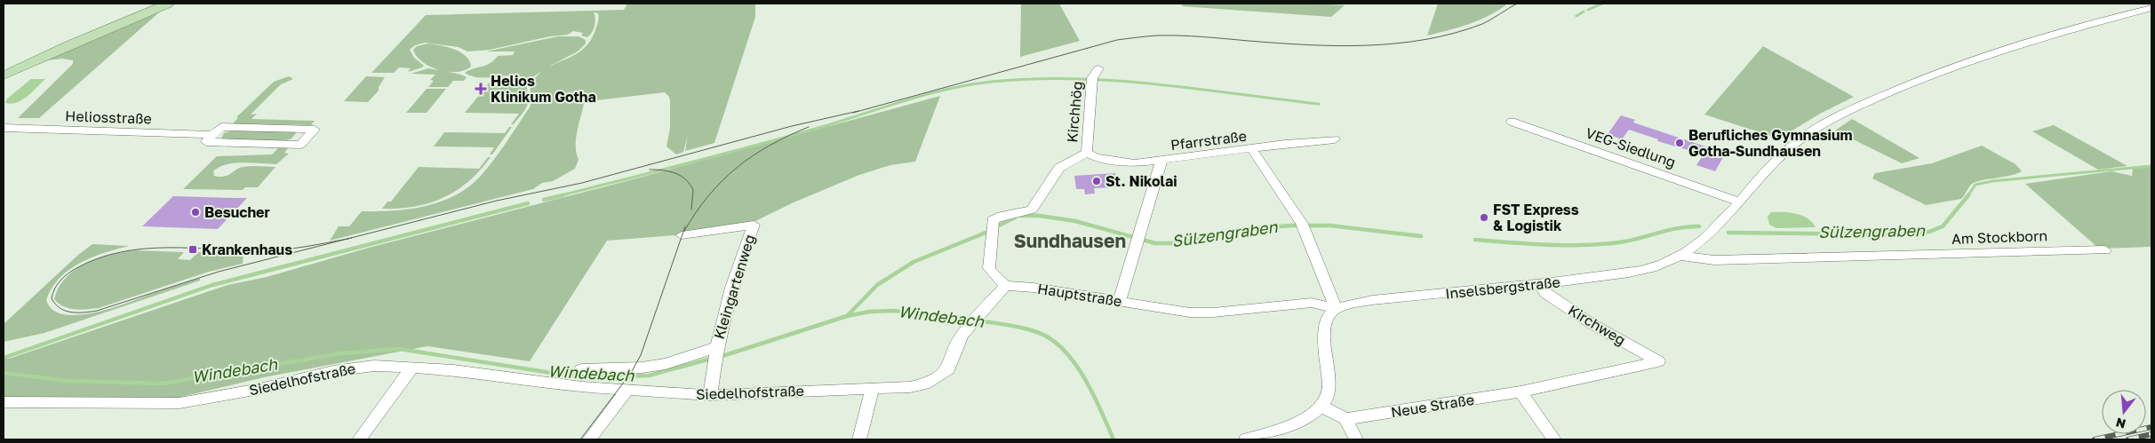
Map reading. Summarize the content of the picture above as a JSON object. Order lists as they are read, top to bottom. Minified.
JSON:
{"streets":{"street":["Kirchhög","Heliosstraße","Pfarrstraße","VEG-Siedlung","Am Stockborn","Kleingartenweg","Inselsbergstraße","Hauptstraße","Kirchweg","Siedelhofstraße","Neue Straße"]},"crossings":[["Kirchhög","Pfarrstraße"],["Kirchhög","Hauptstraße"],["VEG-Siedlung","Inselsbergstraße"],["Am Stockborn","Inselsbergstraße"],["Kleingartenweg","Siedelhofstraße"],["Inselsbergstraße","Hauptstraße"],["Inselsbergstraße","Kirchweg"],["Kirchweg","Neue Straße"]],"districts":["Sundhausen"],"water":["Sülzengraben","Windebach"],"places":{"health":["Helios Klinikum Gotha"],"other":["Berufliches Gymnasium Gotha-Sundhausen","St. Nikolai","Besucher","FST Express & Logistik"],"transit":["Krankenhaus"]},"north":"bottom"}
